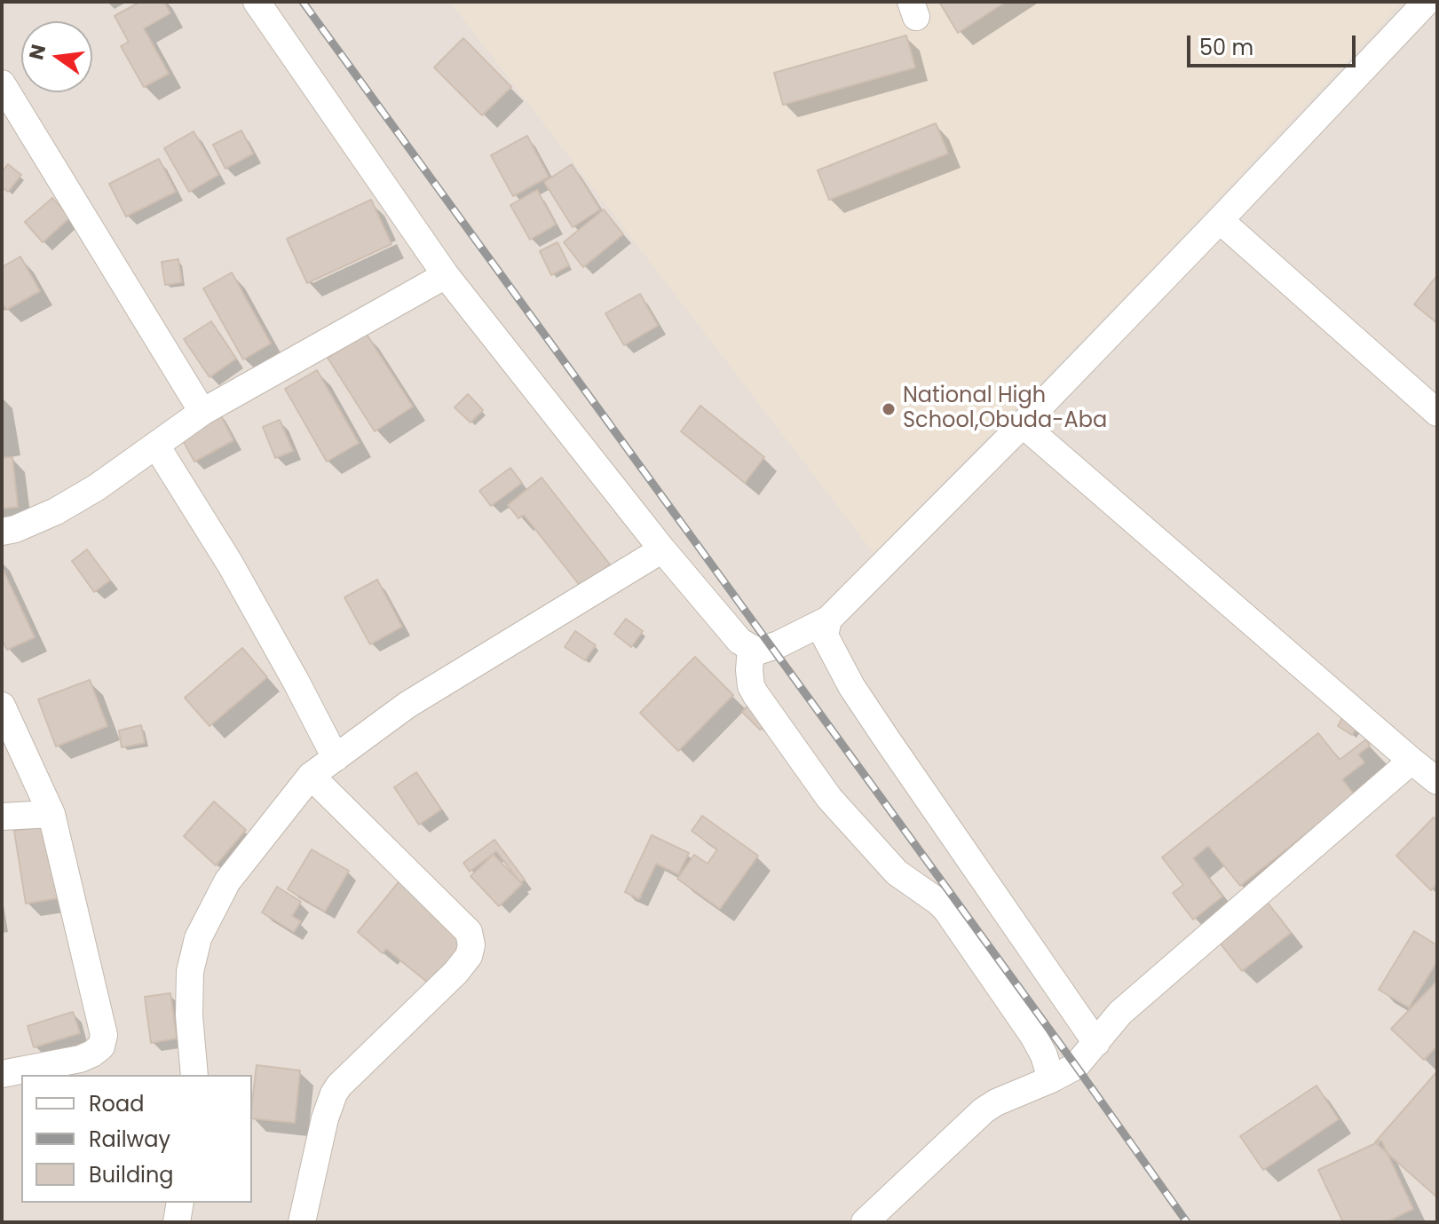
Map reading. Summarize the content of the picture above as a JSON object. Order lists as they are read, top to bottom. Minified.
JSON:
{"places":["National High School,Obuda-Aba"],"legend":["Road","Railway","Building"],"scale_bar":"50 m","north":"left"}
